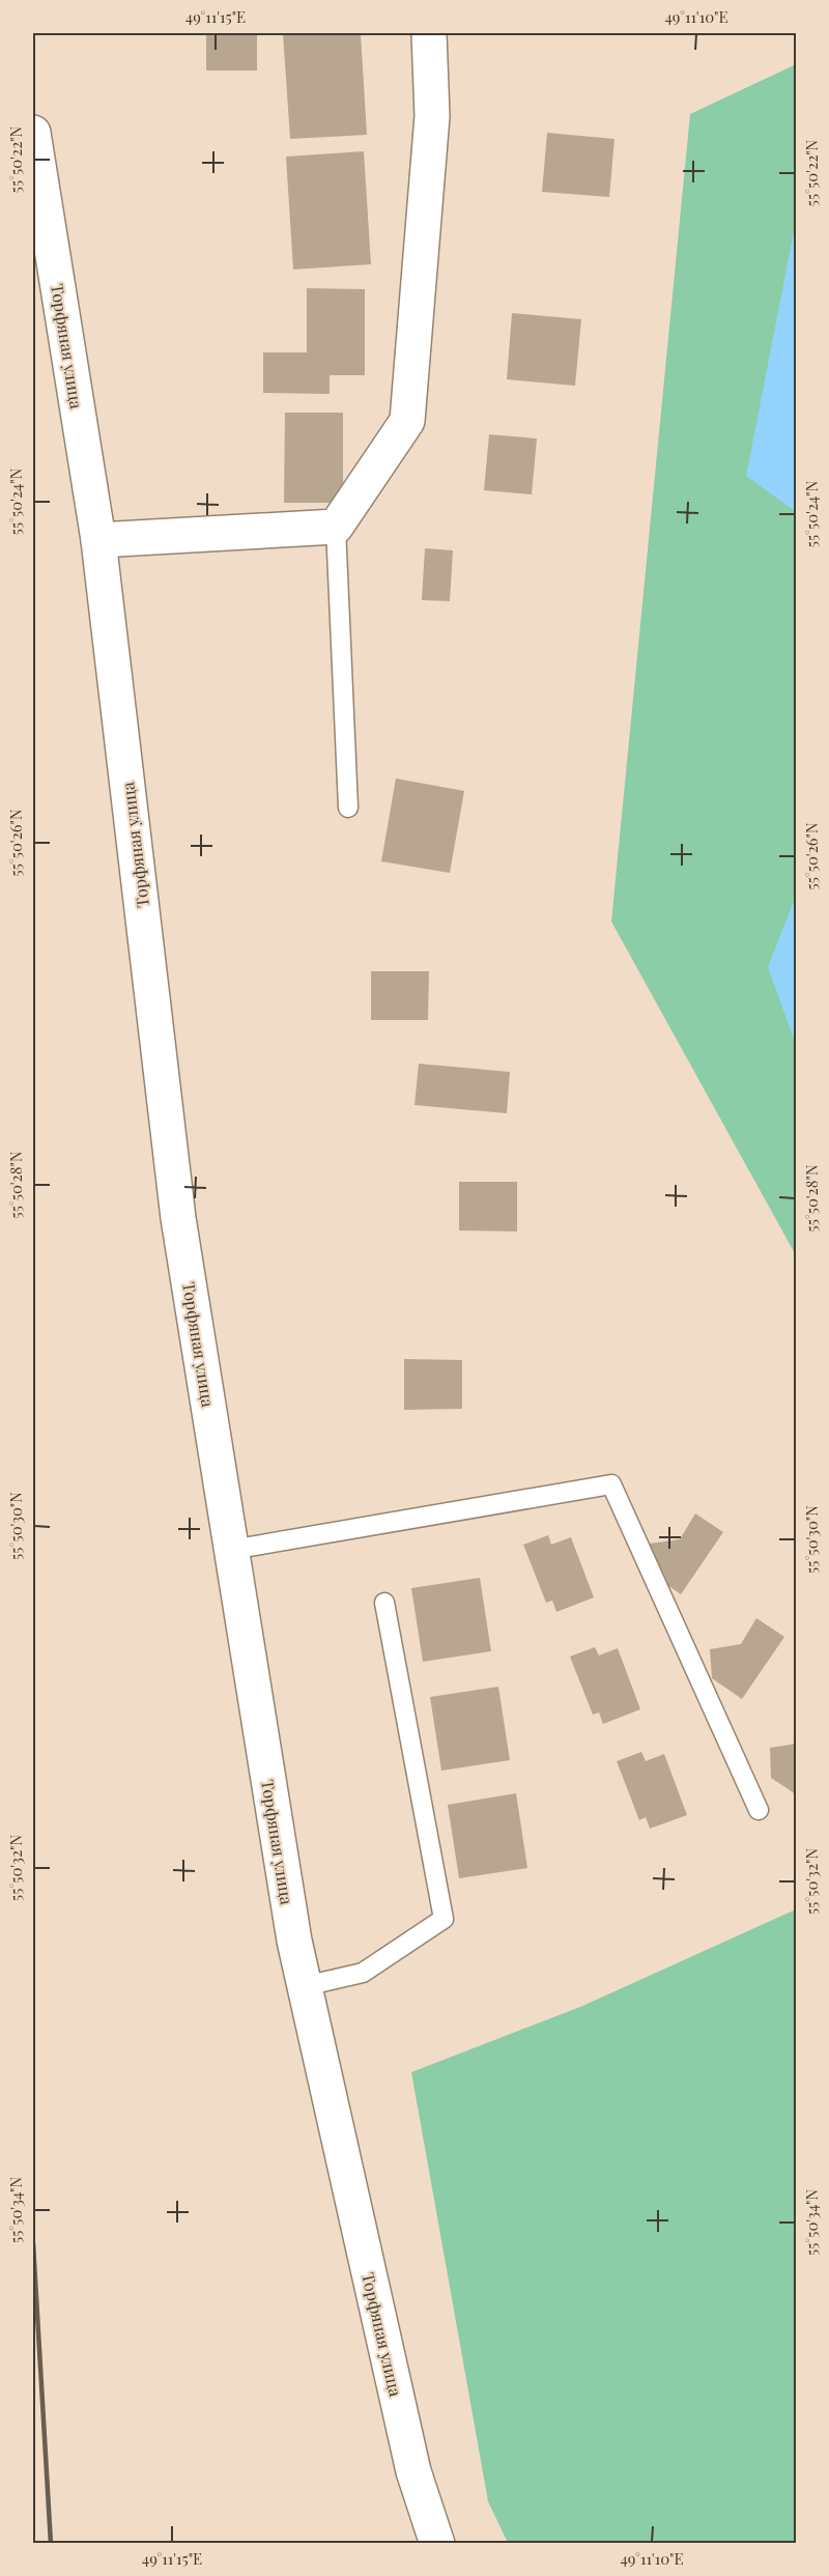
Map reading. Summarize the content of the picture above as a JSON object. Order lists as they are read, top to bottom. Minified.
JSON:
{"streets":{"street":["Торфяная улица"]},"coordinates":["49°11'15\"E","49°11'10\"E","55°50'22\"N","55°50'24\"N","55°50'26\"N","55°50'28\"N","55°50'30\"N","55°50'32\"N","55°50'34\"N"]}
